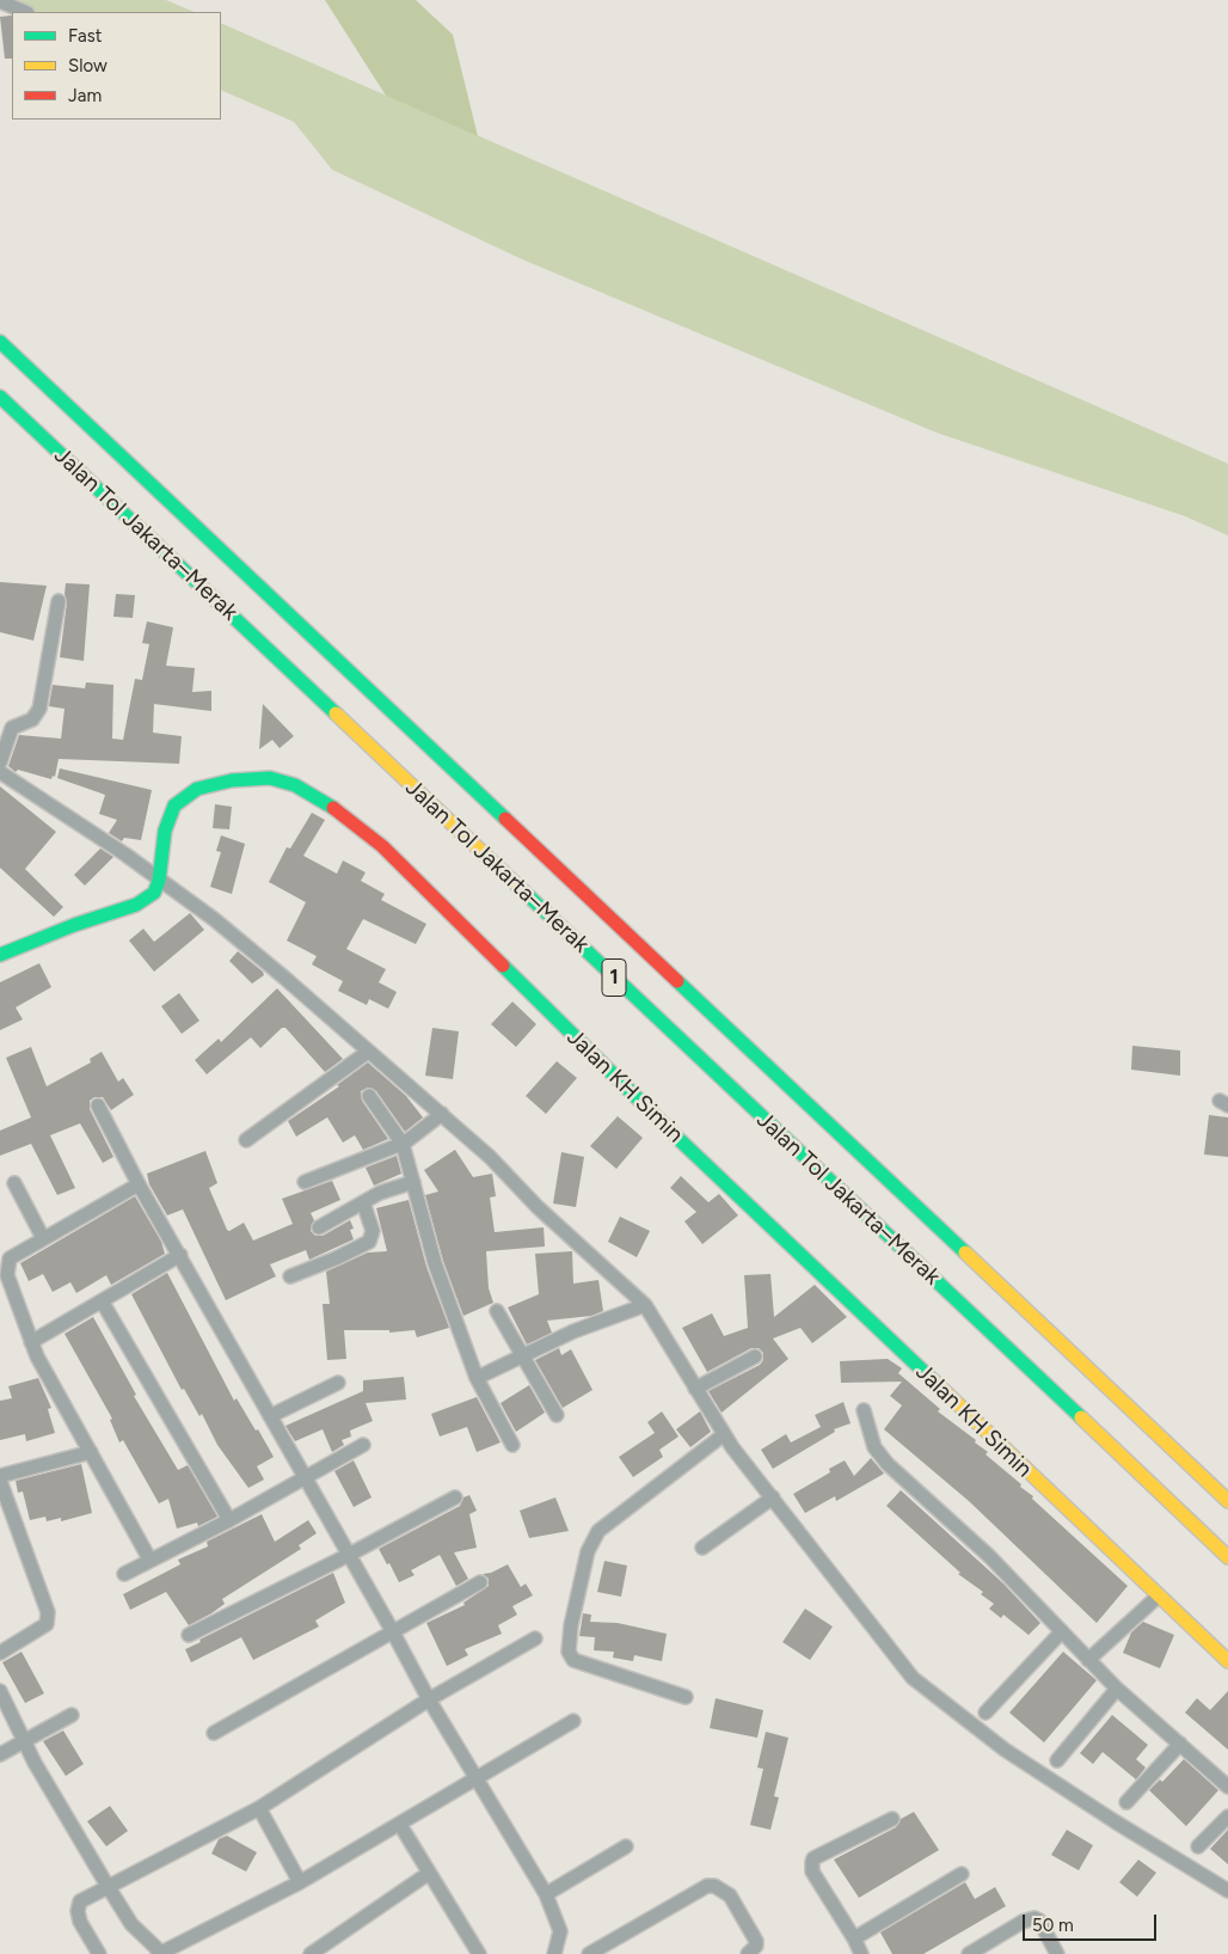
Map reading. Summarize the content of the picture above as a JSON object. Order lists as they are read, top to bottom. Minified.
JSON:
{"streets":{"main road":["Jalan Tol Jakarta–Merak","1","Jalan KH Simin"]},"legend":["Fast","Slow","Jam"],"scale_bar":"50 m"}
